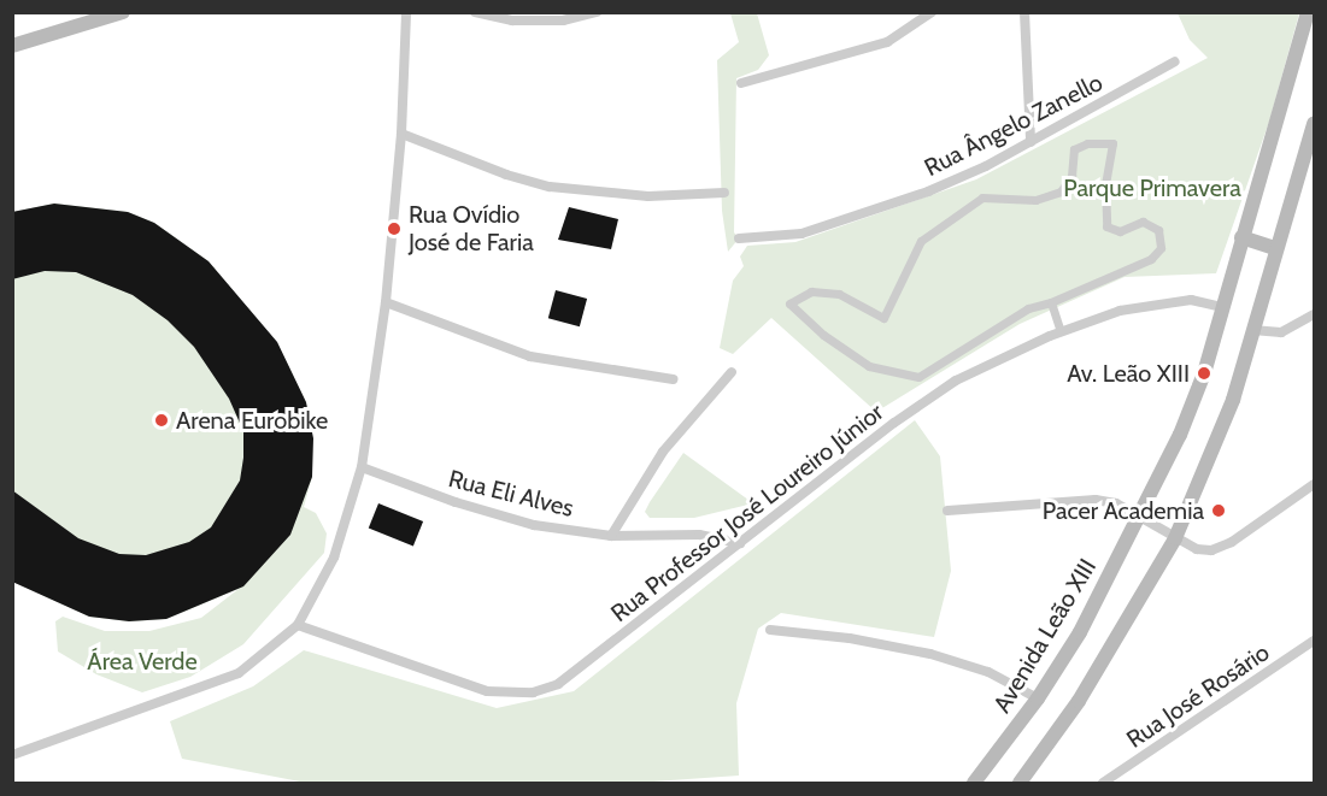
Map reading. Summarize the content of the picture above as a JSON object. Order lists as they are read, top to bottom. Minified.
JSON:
{"streets":{"main road":["Avenida Leão XIII"],"street":["Rua Ângelo Zanello","Rua Eli Alves","Rua Professor José Loureiro Júnior","Rua José Rosário"]},"crossings":[["Rua Eli Alves","Rua Professor José Loureiro Júnior"],["Rua Professor José Loureiro Júnior","Avenida Leão XIII"]],"parks":["Parque Primavera","Área Verde"],"places":["Rua Ovídio José de Faria","Av. Leão XIII","Arena Eurobike","Pacer Academia"]}
